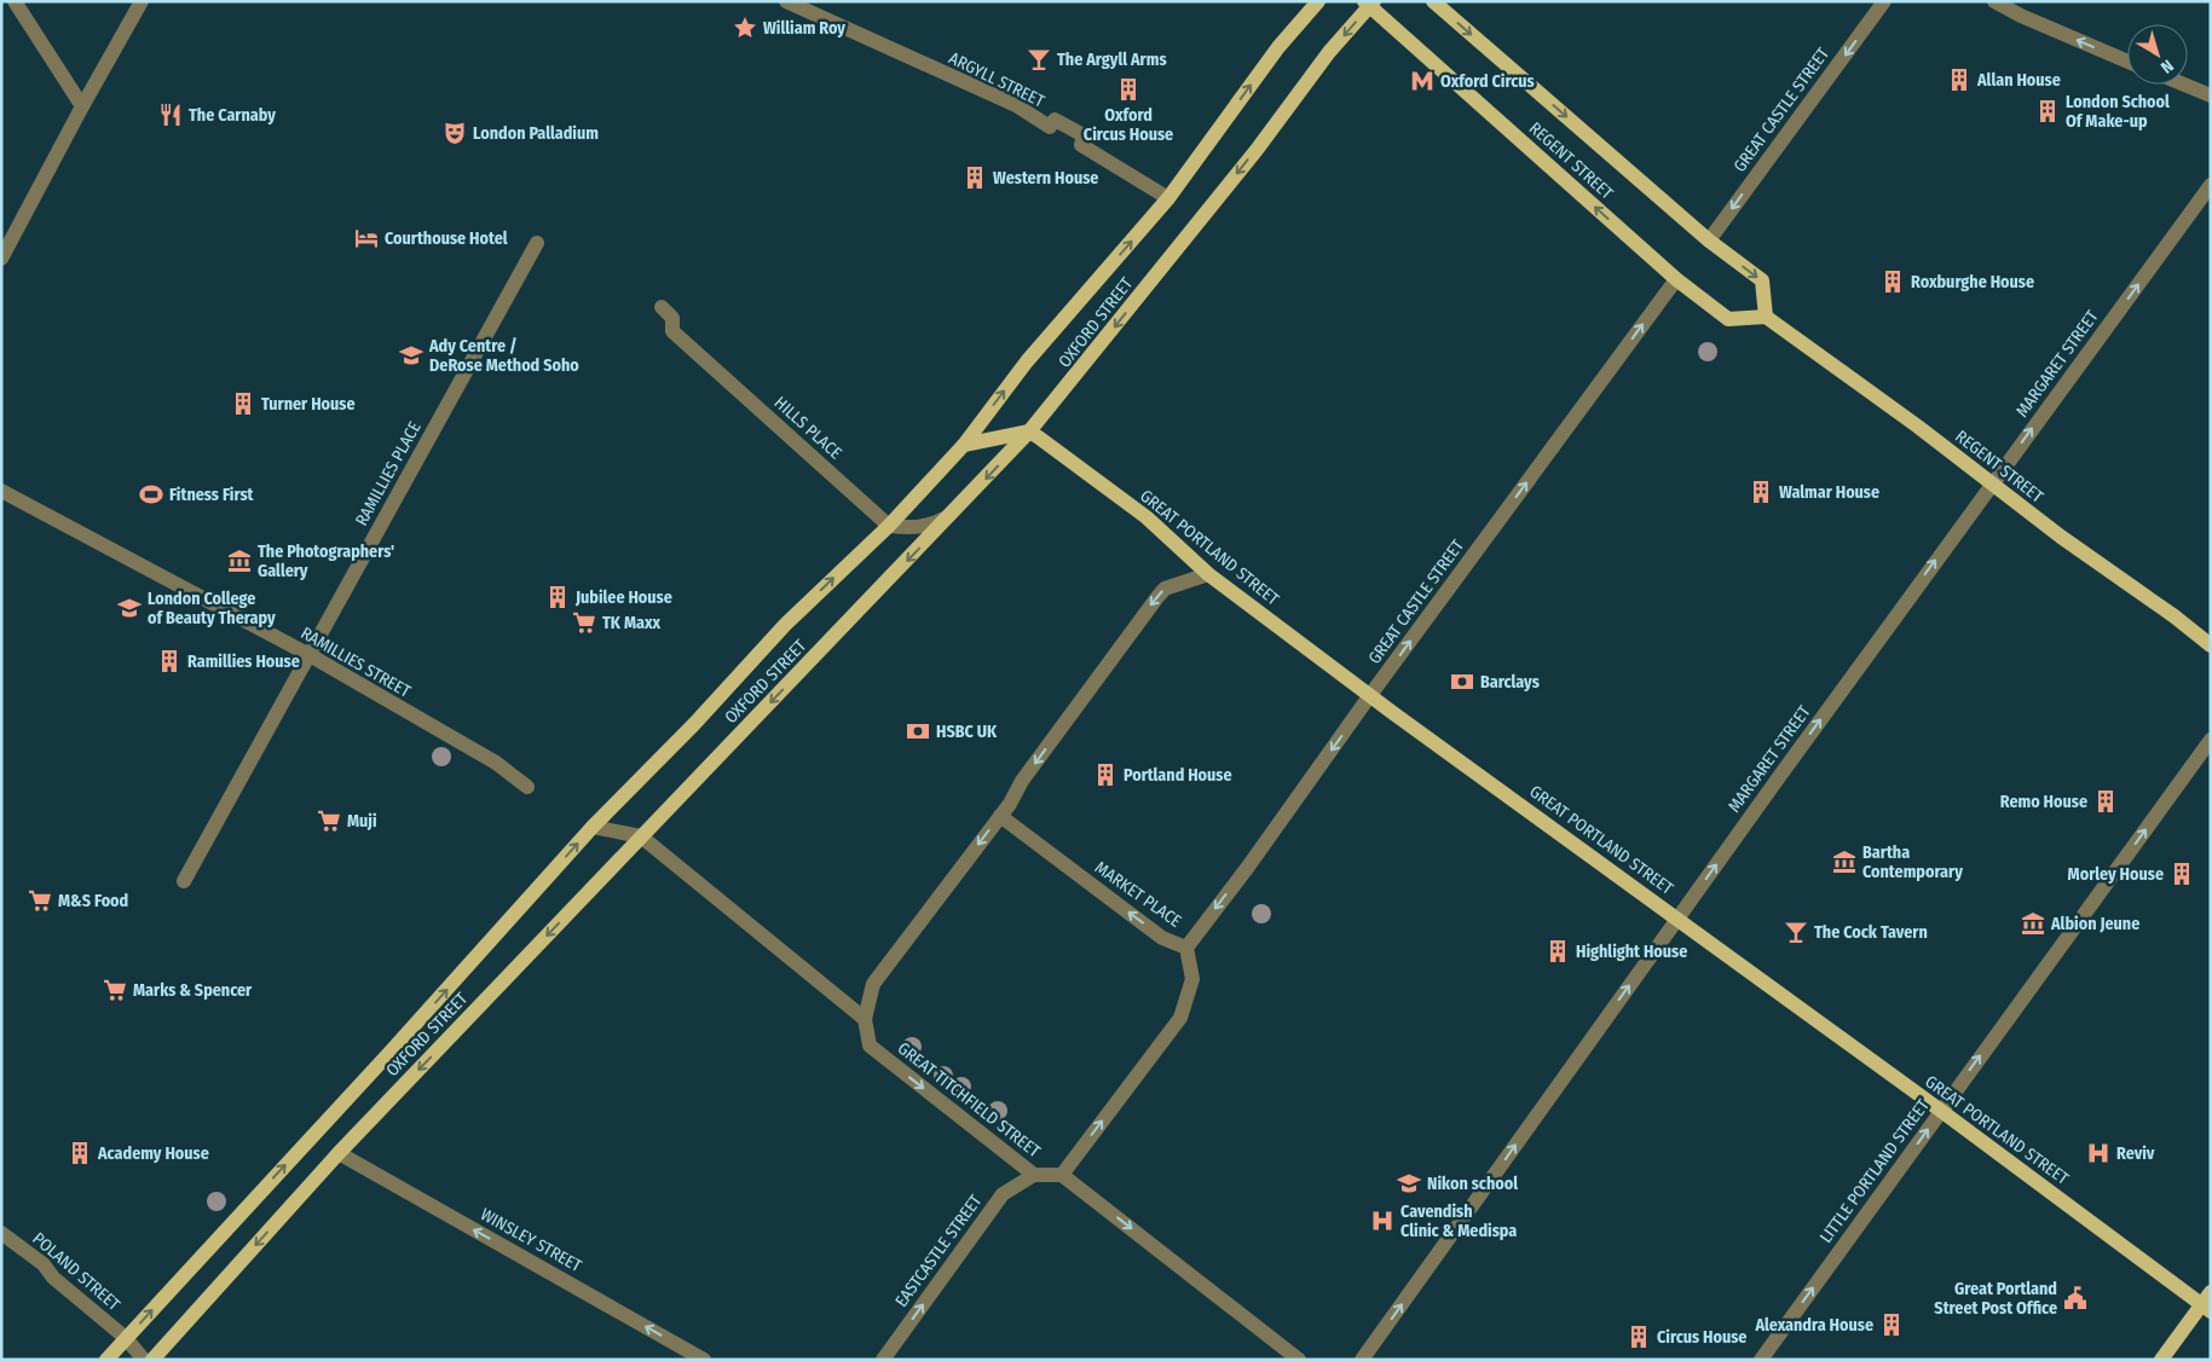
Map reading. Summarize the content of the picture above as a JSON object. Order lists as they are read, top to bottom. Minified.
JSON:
{"streets":{"main road":["REGENT STREET","OXFORD STREET","GREAT PORTLAND STREET"],"street":["ARGYLL STREET","GREAT CASTLE STREET","MARGARET STREET","HILLS PLACE","RAMILLIES PLACE","RAMILLIES STREET","MARKET PLACE","GREAT TITCHFIELD STREET","LITTLE PORTLAND STREET","WINSLEY STREET","EASTCASTLE STREET","POLAND STREET"]},"crossings":[["ARGYLL STREET","OXFORD STREET"],["GREAT CASTLE STREET","REGENT STREET"],["GREAT CASTLE STREET","GREAT PORTLAND STREET"],["GREAT CASTLE STREET","MARKET PLACE"],["REGENT STREET","OXFORD STREET"],["REGENT STREET","MARGARET STREET"],["OXFORD STREET","HILLS PLACE"],["OXFORD STREET","GREAT PORTLAND STREET"],["OXFORD STREET","WINSLEY STREET"],["OXFORD STREET","POLAND STREET"],["MARGARET STREET","GREAT PORTLAND STREET"],["RAMILLIES PLACE","RAMILLIES STREET"],["GREAT PORTLAND STREET","LITTLE PORTLAND STREET"],["MARKET PLACE","GREAT TITCHFIELD STREET"],["GREAT TITCHFIELD STREET","EASTCASTLE STREET"]],"one_way":["MARGARET STREET","GREAT TITCHFIELD STREET","LITTLE PORTLAND STREET","WINSLEY STREET","EASTCASTLE STREET"],"places":{"place":["William Roy"],"bar":["The Argyll Arms","The Cock Tavern"],"building":["Allan House","Oxford Circus House","London School Of Make-up","Western House","Roxburghe House","Turner House","Walmar House","Jubilee House","Ramillies House","Portland House","Remo House","Morley House","Highlight House","Academy House","Alexandra House","Circus House"],"metro station":["Oxford Circus"],"restaurant":["The Carnaby"],"theatre":["London Palladium"],"hotel":["Courthouse Hotel"],"school or university":["Ady Centre / DeRose Method Soho","London College of Beauty Therapy","Nikon school"],"sports":["Fitness First"],"museum":["The Photographers' Gallery","Bartha Contemporary","Albion Jeune"],"supermarket":["TK Maxx","Muji","M&S Food","Marks & Spencer"],"bank":["Barclays","HSBC UK"],"hospital":["Reviv","Cavendish Clinic & Medispa"],"public building":["Great Portland Street Post Office"]},"north":"bottom right"}
